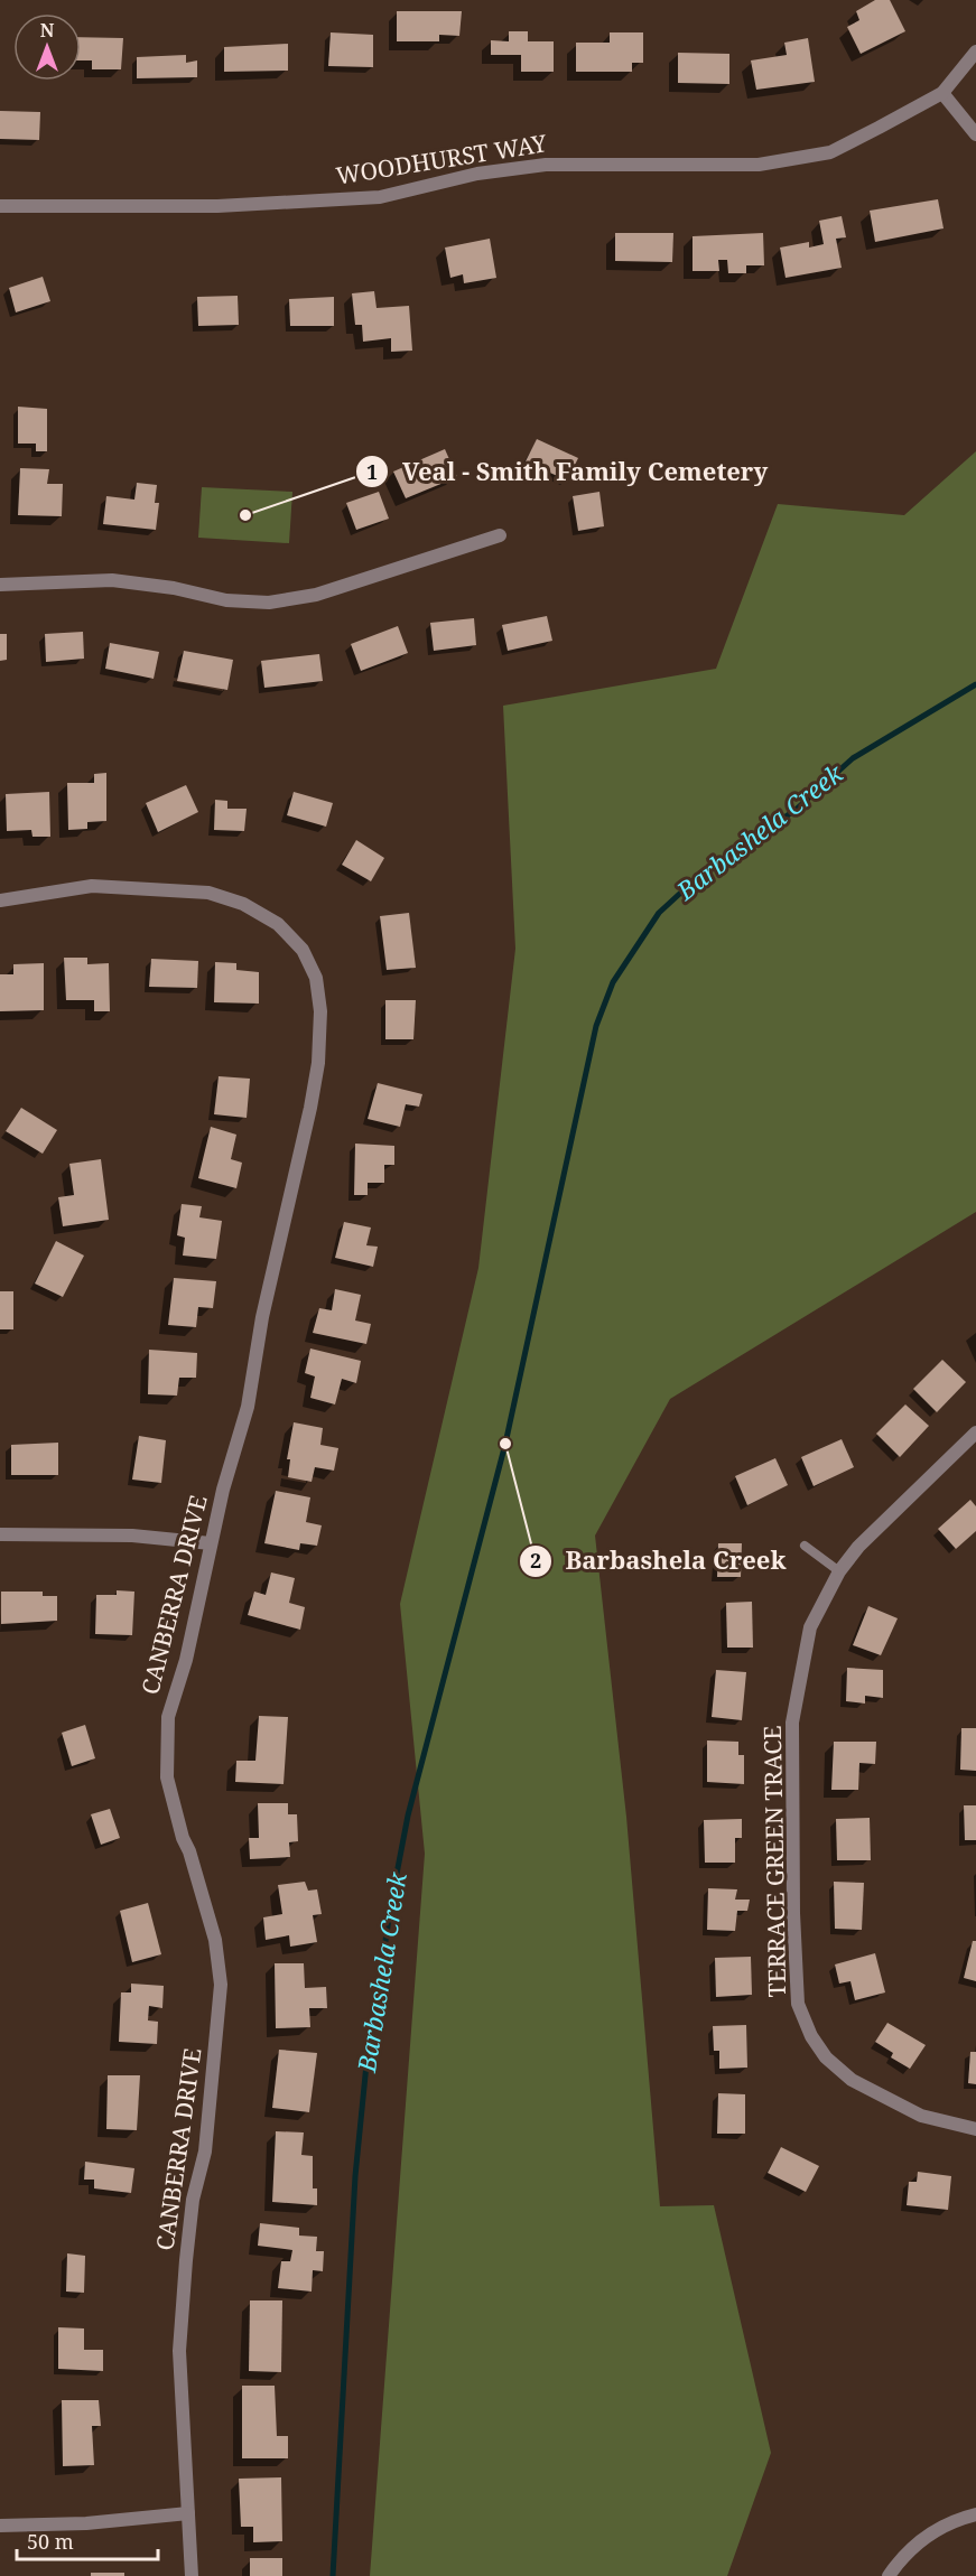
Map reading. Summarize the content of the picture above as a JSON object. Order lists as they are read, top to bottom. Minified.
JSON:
{"streets":{"street":["WOODHURST WAY","CANBERRA DRIVE","TERRACE GREEN TRACE"]},"water":["Barbashela Creek"],"places":["Veal - Smith Family Cemetery","Barbashela Creek"],"scale_bar":"50 m","north":"top"}
